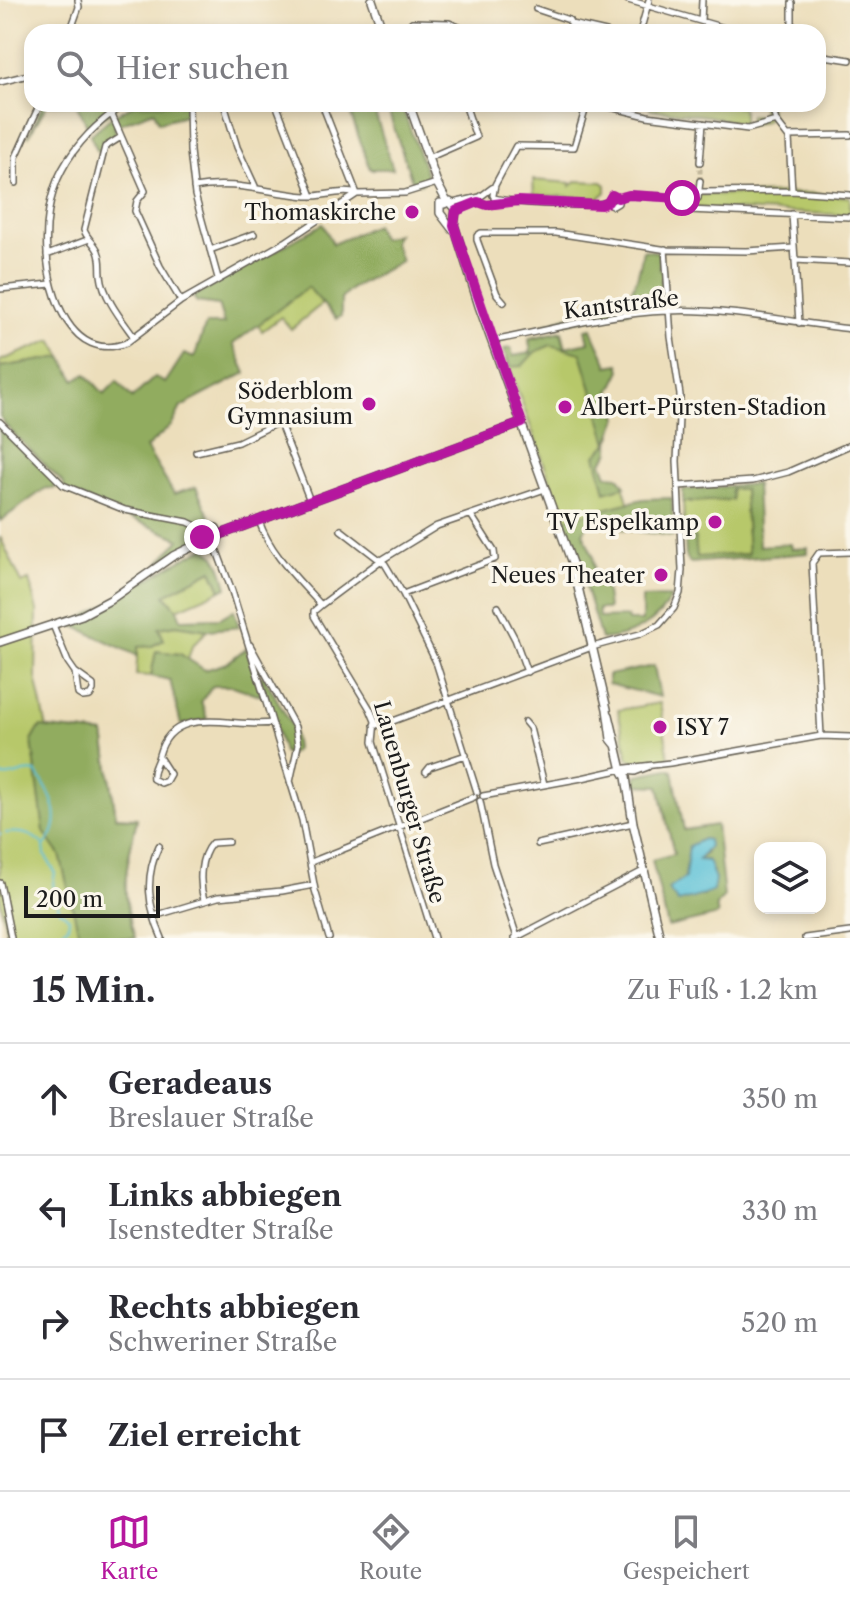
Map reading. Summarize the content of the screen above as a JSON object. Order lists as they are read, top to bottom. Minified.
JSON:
{"streets":{"street":["Kantstraße","Lauenburger Straße"]},"places":["Thomaskirche","Söderblom Gymnasium","Albert-Pürsten-Stadion","TV Espelkamp","Neues Theater","ISY 7"],"scale_bar":"200 m","page":{"search":"Hier suchen","scale":"200 m","heading":["15 Min.","Zu Fuß · 1.2 km"],"list":[["Geradeaus","Breslauer Straße","350 m"],["Links abbiegen","Isenstedter Straße","330 m"],["Rechts abbiegen","Schweriner Straße","520 m"],"Ziel erreicht"],"nav":["Karte","Route","Gespeichert"]}}
